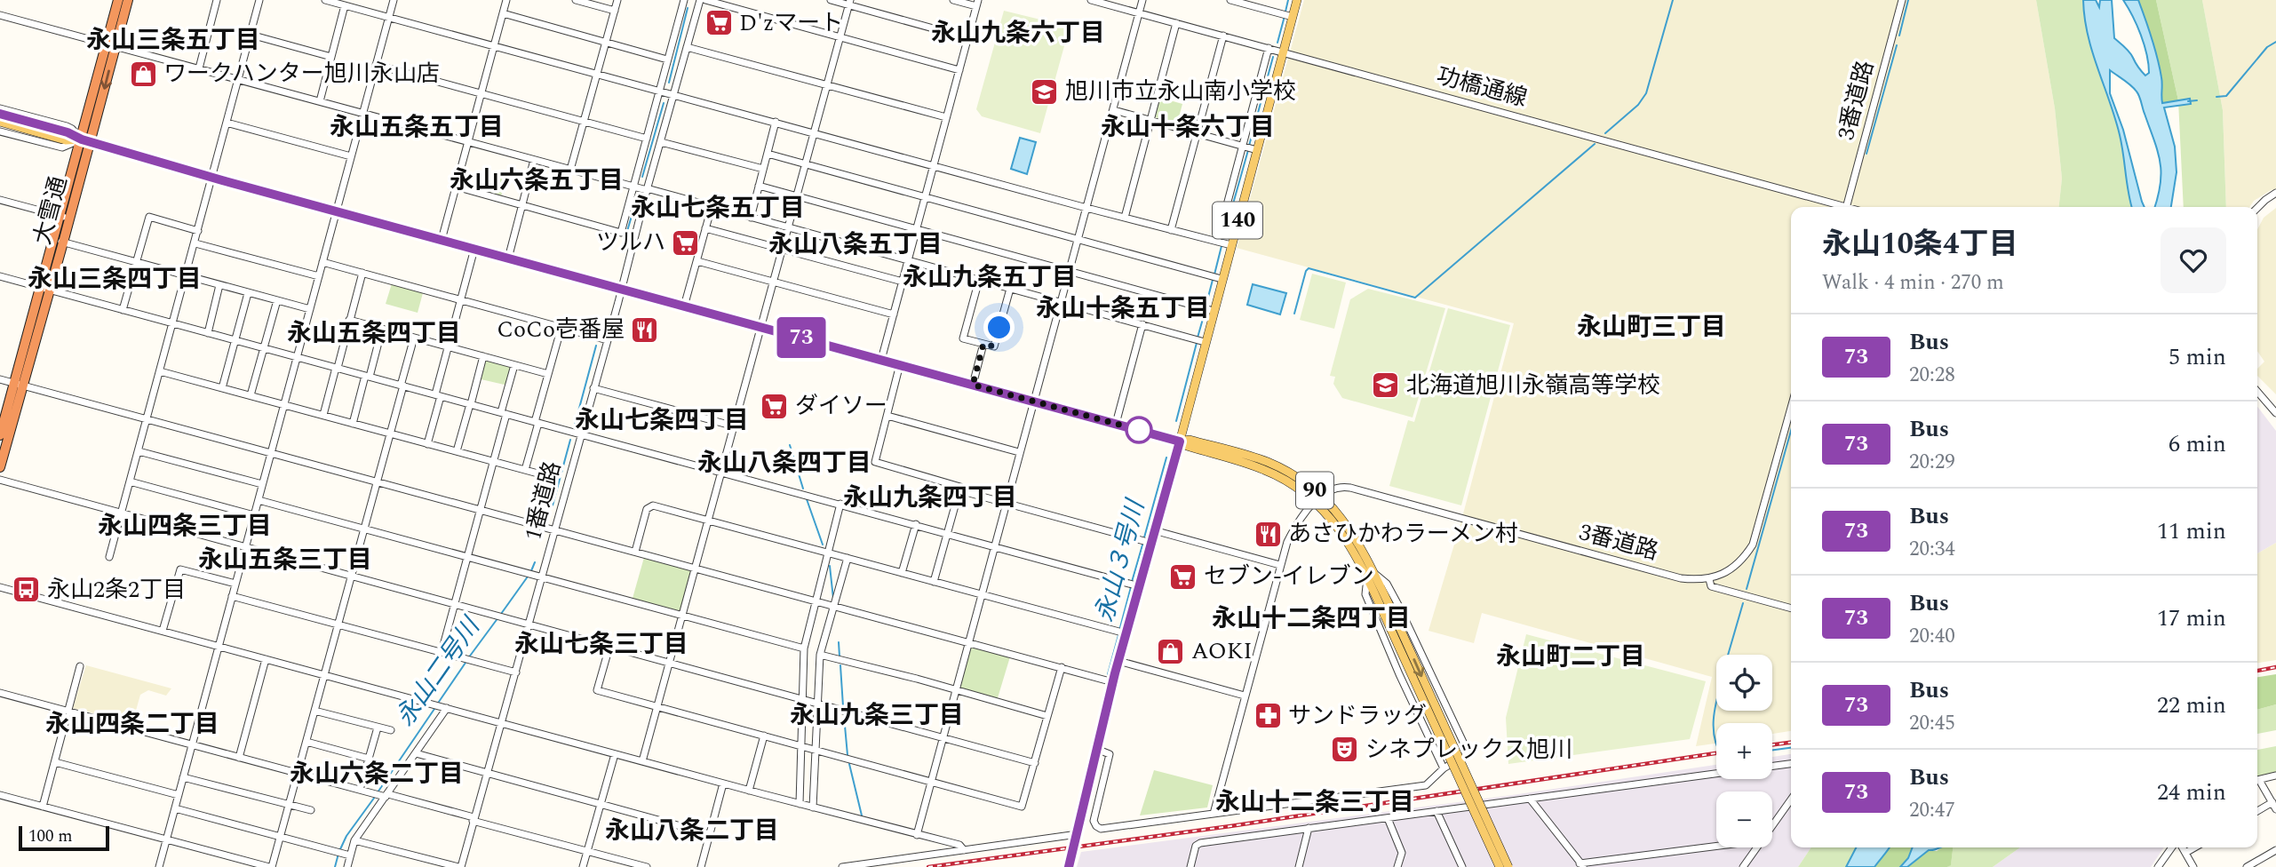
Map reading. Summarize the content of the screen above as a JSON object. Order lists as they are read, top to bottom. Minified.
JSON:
{"streets":{"highway":["大雪通"],"main road":["140","90"],"street":["功橋通線","3番道路","1番道路"]},"crossings":[["功橋通線","140"],["3番道路","90"],["大雪通","90"],["140","90"],["90","1番道路"]],"districts":["永山九条六丁目","永山三条五丁目","永山五条五丁目","永山十条六丁目","永山六条五丁目","永山七条五丁目","永山八条五丁目","永山九条五丁目","永山三条四丁目","永山十条五丁目","永山町三丁目","永山五条四丁目","永山七条四丁目","永山八条四丁目","永山九条四丁目","永山四条三丁目","永山五条三丁目","永山十二条四丁目","永山七条三丁目","永山町二丁目","永山九条三丁目","永山四条二丁目","永山六条二丁目","永山十二条三丁目","永山八条二丁目"],"water":["永山３号川","永山二号川"],"places":{"supermarket":["D'zマート","ツルハ","ダイソー","セブン-イレブン"],"shop":["ワークハンター旭川永山店","AOKI"],"school or university":["旭川市立永山南小学校","北海道旭川永嶺高等学校"],"restaurant":["CoCo壱番屋","あさひかわラーメン村"],"bus stop":["永山2条2丁目"],"pharmacy":["サンドラッグ"],"theatre":["シネプレックス旭川"]},"lines":["bus line 73"],"scale_bar":"100 m","page":{"on_map":"73","heading":["永山10条4丁目","Walk · 4 min · 270 m"],"list":[{"mark":"73","name":"Bus","note":"20:28","value":"5 min"},{"mark":"73","name":"Bus","note":"20:29","value":"6 min"},{"mark":"73","name":"Bus","note":"20:34","value":"11 min"},{"mark":"73","name":"Bus","note":"20:40","value":"17 min"},{"mark":"73","name":"Bus","note":"20:45","value":"22 min"},{"mark":"73","name":"Bus","note":"20:47","value":"24 min"}],"map_buttons":["+","−"],"scale":"100 m"}}
